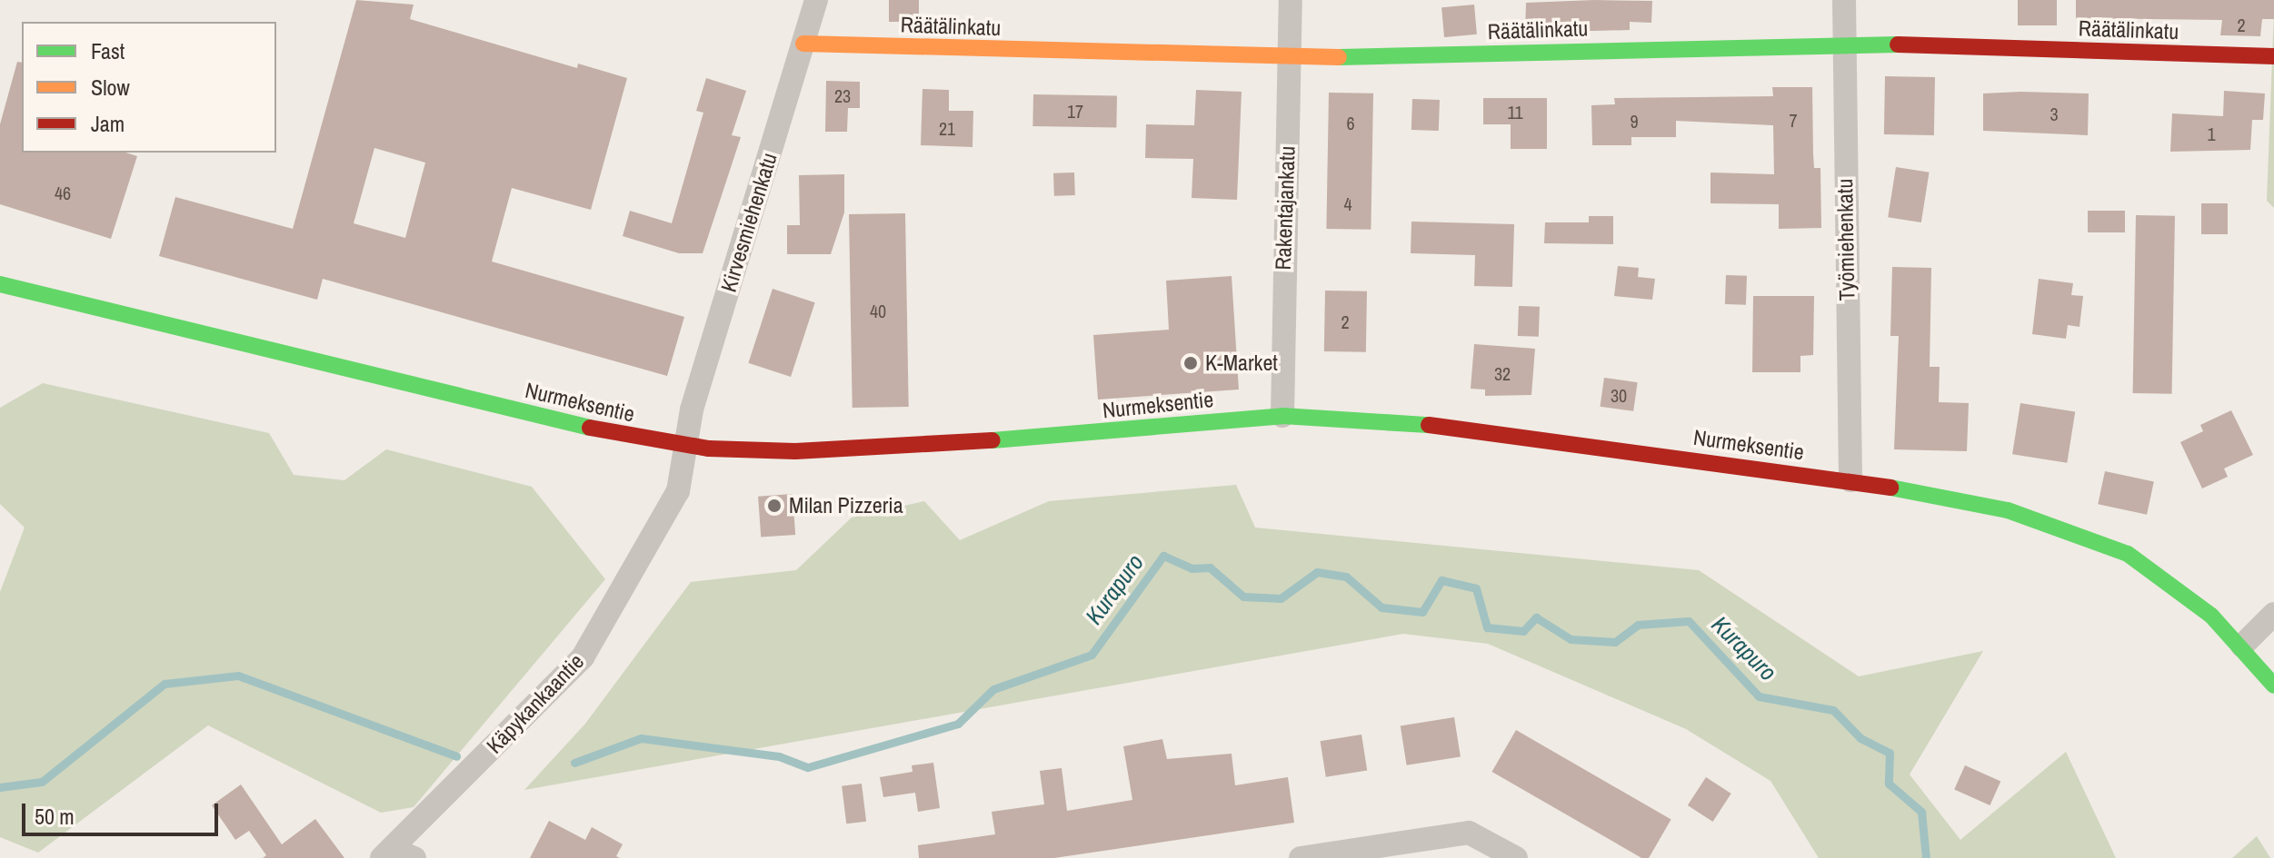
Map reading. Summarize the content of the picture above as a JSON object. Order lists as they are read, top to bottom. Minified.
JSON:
{"streets":{"street":["Räätälinkatu","Rakentajankatu","Kirvesmiehenkatu","Työmiehenkatu","Nurmeksentie","Käpykankaantie"]},"crossings":[["Räätälinkatu","Rakentajankatu"],["Räätälinkatu","Kirvesmiehenkatu"],["Räätälinkatu","Työmiehenkatu"],["Rakentajankatu","Nurmeksentie"],["Kirvesmiehenkatu","Nurmeksentie"],["Kirvesmiehenkatu","Käpykankaantie"],["Työmiehenkatu","Nurmeksentie"],["Nurmeksentie","Käpykankaantie"]],"water":["Kurapuro"],"places":["K-Market","Milan Pizzeria"],"house_numbers":["2","23","17","11","3","7","9","6","21","1","46","4","40","2","32","30"],"legend":["Fast","Slow","Jam"],"scale_bar":"50 m"}
